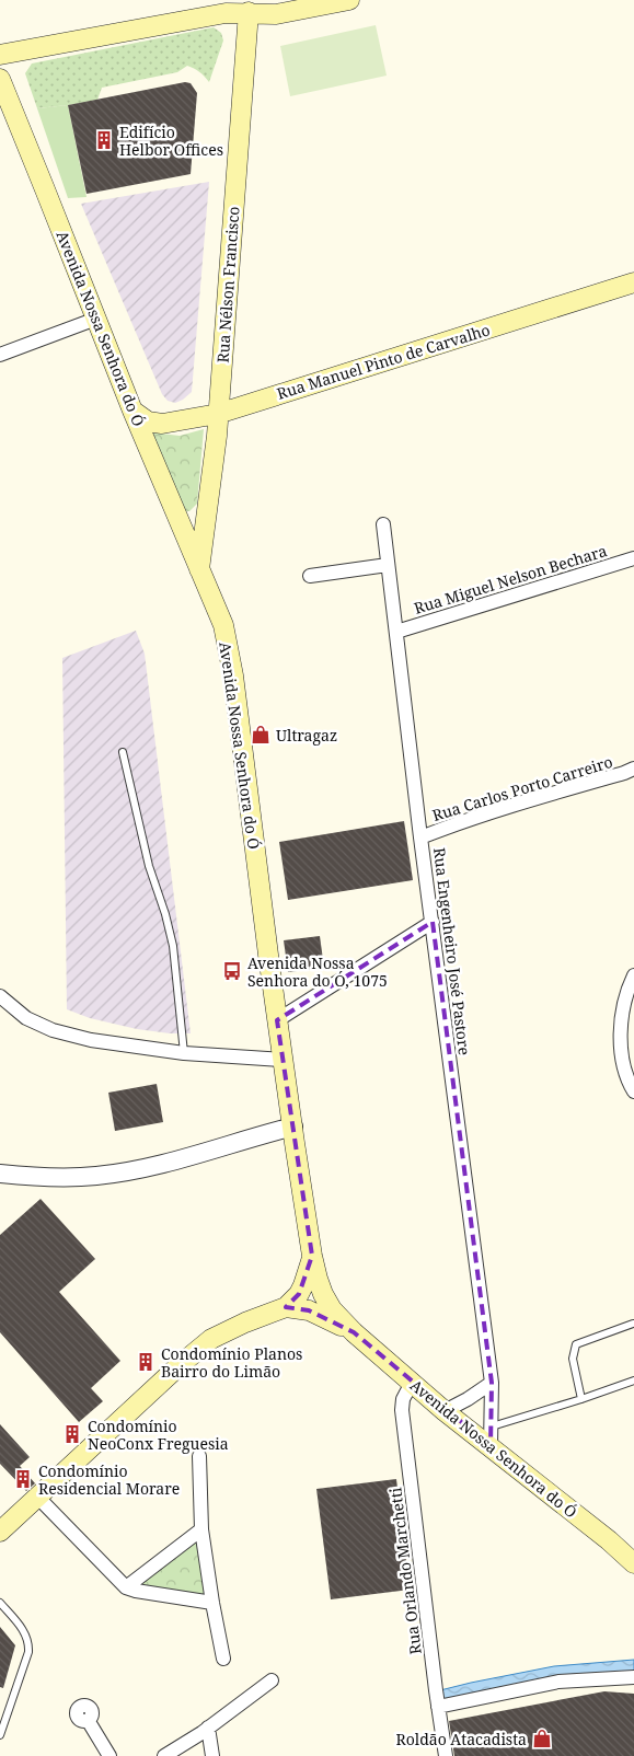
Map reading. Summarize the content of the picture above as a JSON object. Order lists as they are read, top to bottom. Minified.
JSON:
{"streets":{"main road":["Rua Nélson Francisco","Avenida Nossa Senhora do Ó","Rua Manuel Pinto de Carvalho"],"street":["Rua Miguel Nelson Bechara","Rua Carlos Porto Carreiro","Rua Engenheiro José Pastore","Rua Orlando Marchetti"]},"crossings":[["Rua Nélson Francisco","Avenida Nossa Senhora do Ó"],["Rua Nélson Francisco","Rua Manuel Pinto de Carvalho"],["Avenida Nossa Senhora do Ó","Rua Manuel Pinto de Carvalho"],["Avenida Nossa Senhora do Ó","Rua Engenheiro José Pastore"],["Avenida Nossa Senhora do Ó","Rua Orlando Marchetti"],["Rua Miguel Nelson Bechara","Rua Engenheiro José Pastore"],["Rua Carlos Porto Carreiro","Rua Engenheiro José Pastore"]],"places":{"building":["Edifício Helbor Offices","Condomínio Planos Bairro do Limão","Condomínio NeoConx Freguesia","Condomínio Residencial Morare"],"shop":["Ultragaz","Roldão Atacadista"],"bus stop":["Avenida Nossa Senhora do Ó, 1075"]}}
